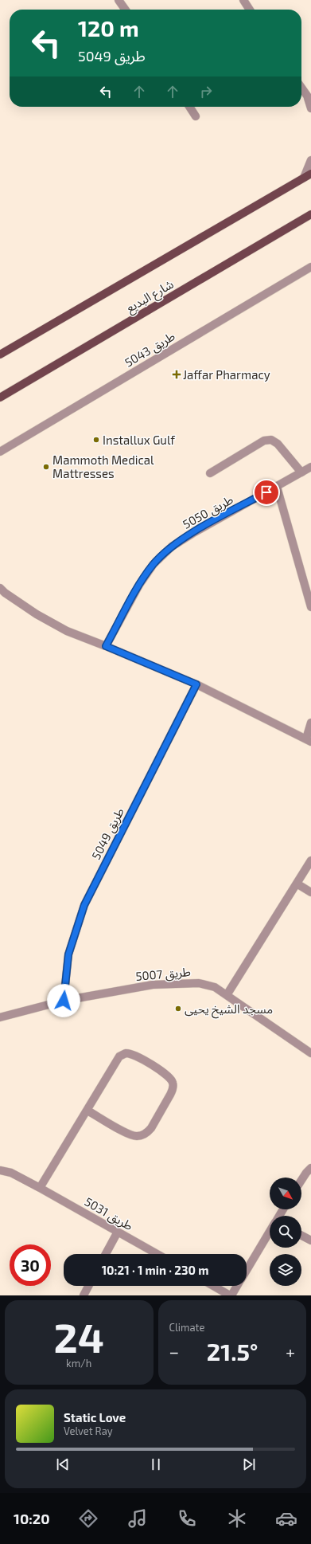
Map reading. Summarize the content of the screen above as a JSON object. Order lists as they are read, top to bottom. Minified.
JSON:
{"streets":{"main road":["شارع البديع"],"street":["طريق 5043","طريق 5050","طريق 5049","طريق 5007","طريق 5031"]},"crossings":[["طريق 5049","طريق 5007"]],"places":{"health":["Jaffar Pharmacy"],"other":["Installux Gulf","Mammoth Medical Mattresses","مسجد الشيخ يحيى"]},"north":"bottom right","page":{"turn":["120 m","طريق 5049"],"limit":"30","trip":"10:21 · 1 min · 230 m","tile":[["24","km/h"],"Climate"],"heat":["−","21.5°","+"],"song":["Static Love","Velvet Ray"],"tabs":"10:20"}}
